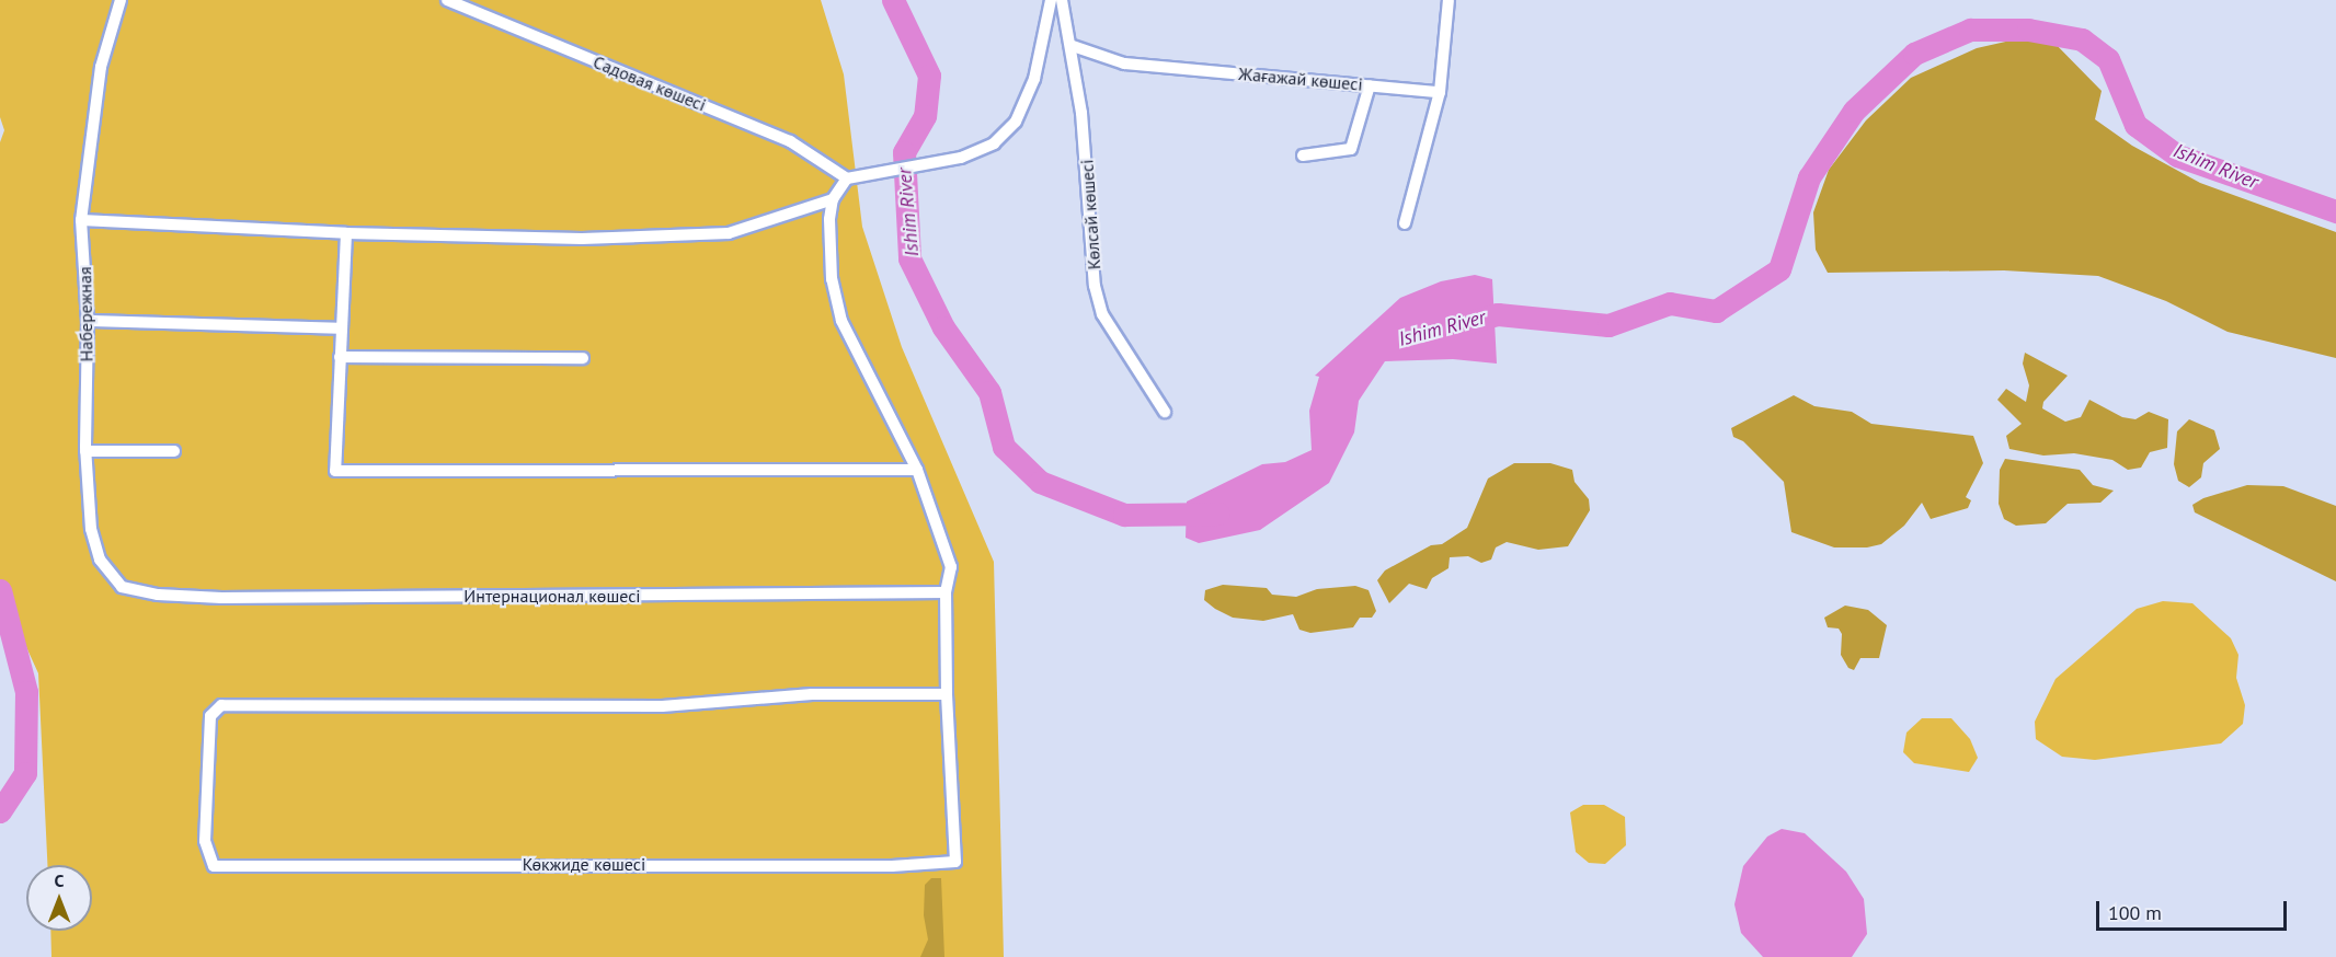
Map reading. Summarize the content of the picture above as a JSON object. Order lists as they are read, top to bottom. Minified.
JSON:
{"streets":{"street":["Жағажай көшесі","Садовая көшесі","Көлсай көшесі","Набережная","Интернационал көшесі","Көкжиде көшесі"]},"crossings":[["Жағажай көшесі","Көлсай көшесі"],["Набережная","Интернационал көшесі"]],"water":["Ishim River"],"scale_bar":"100 m","north":"top"}
